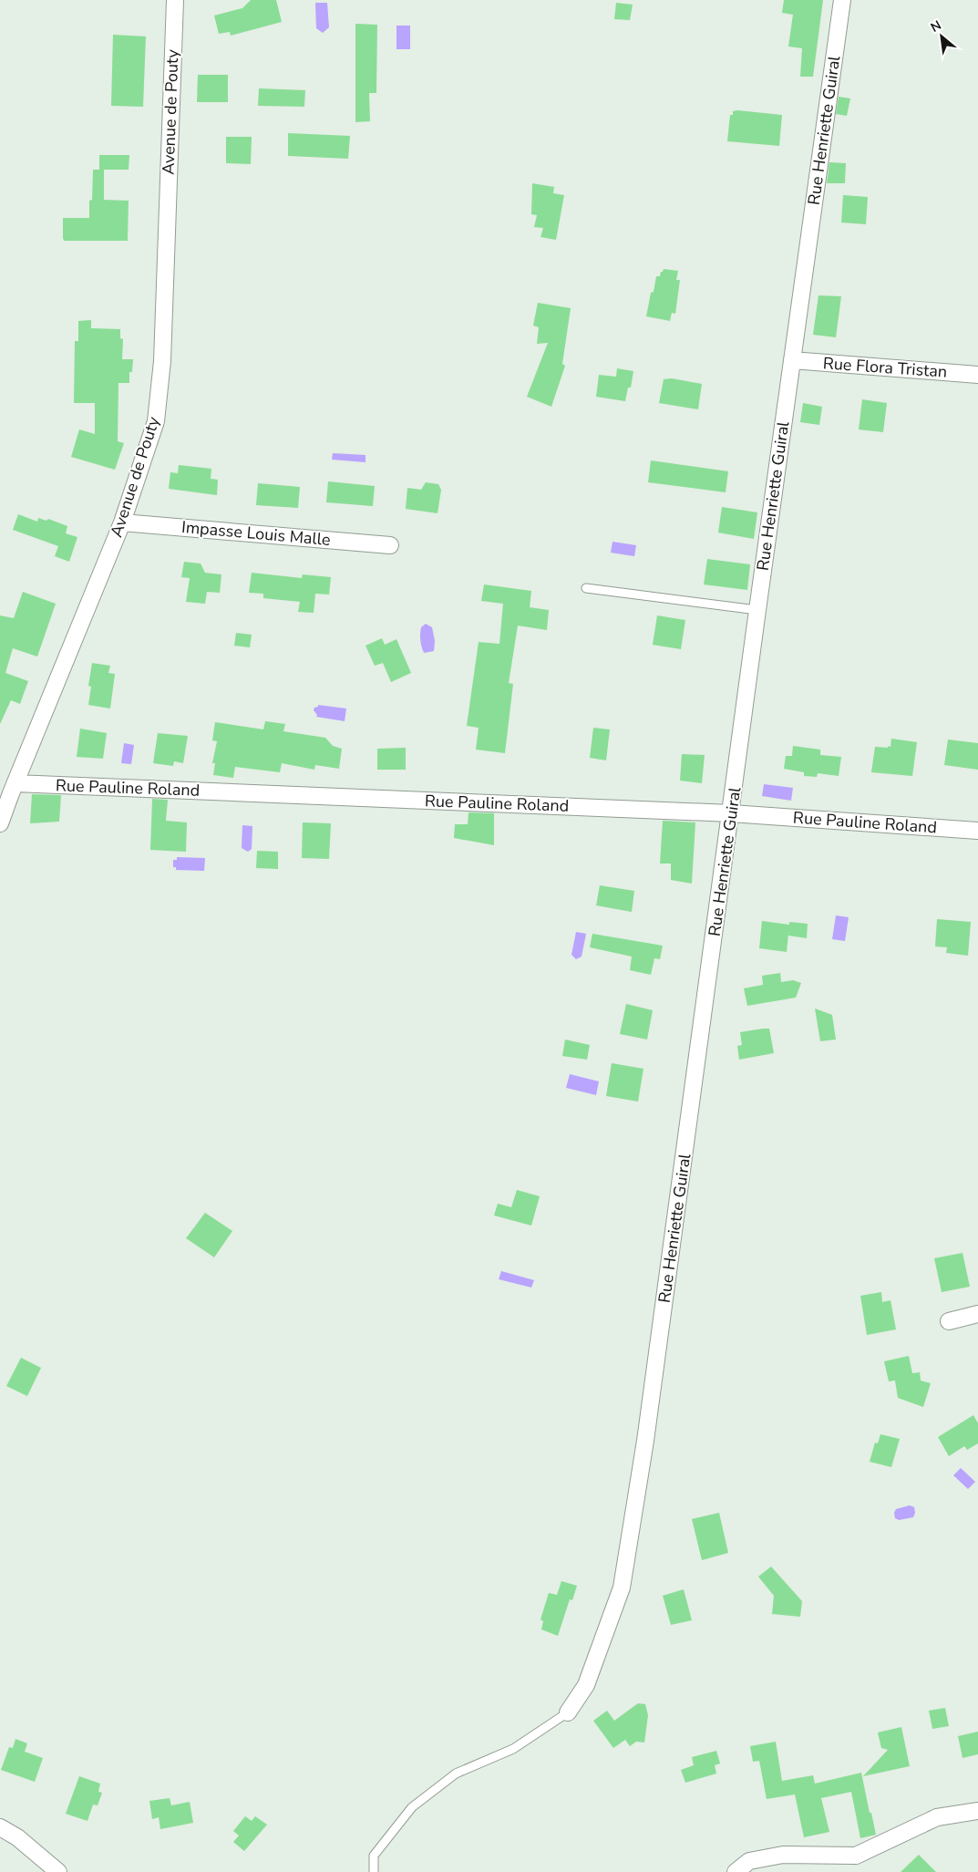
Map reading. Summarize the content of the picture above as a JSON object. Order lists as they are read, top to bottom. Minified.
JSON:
{"streets":{"street":["Avenue de Pouty","Rue Henriette Guiral","Rue Flora Tristan","Impasse Louis Malle","Rue Pauline Roland"]},"crossings":[["Avenue de Pouty","Impasse Louis Malle"],["Avenue de Pouty","Rue Pauline Roland"],["Rue Henriette Guiral","Rue Flora Tristan"],["Rue Henriette Guiral","Rue Pauline Roland"]],"north":"top left"}
